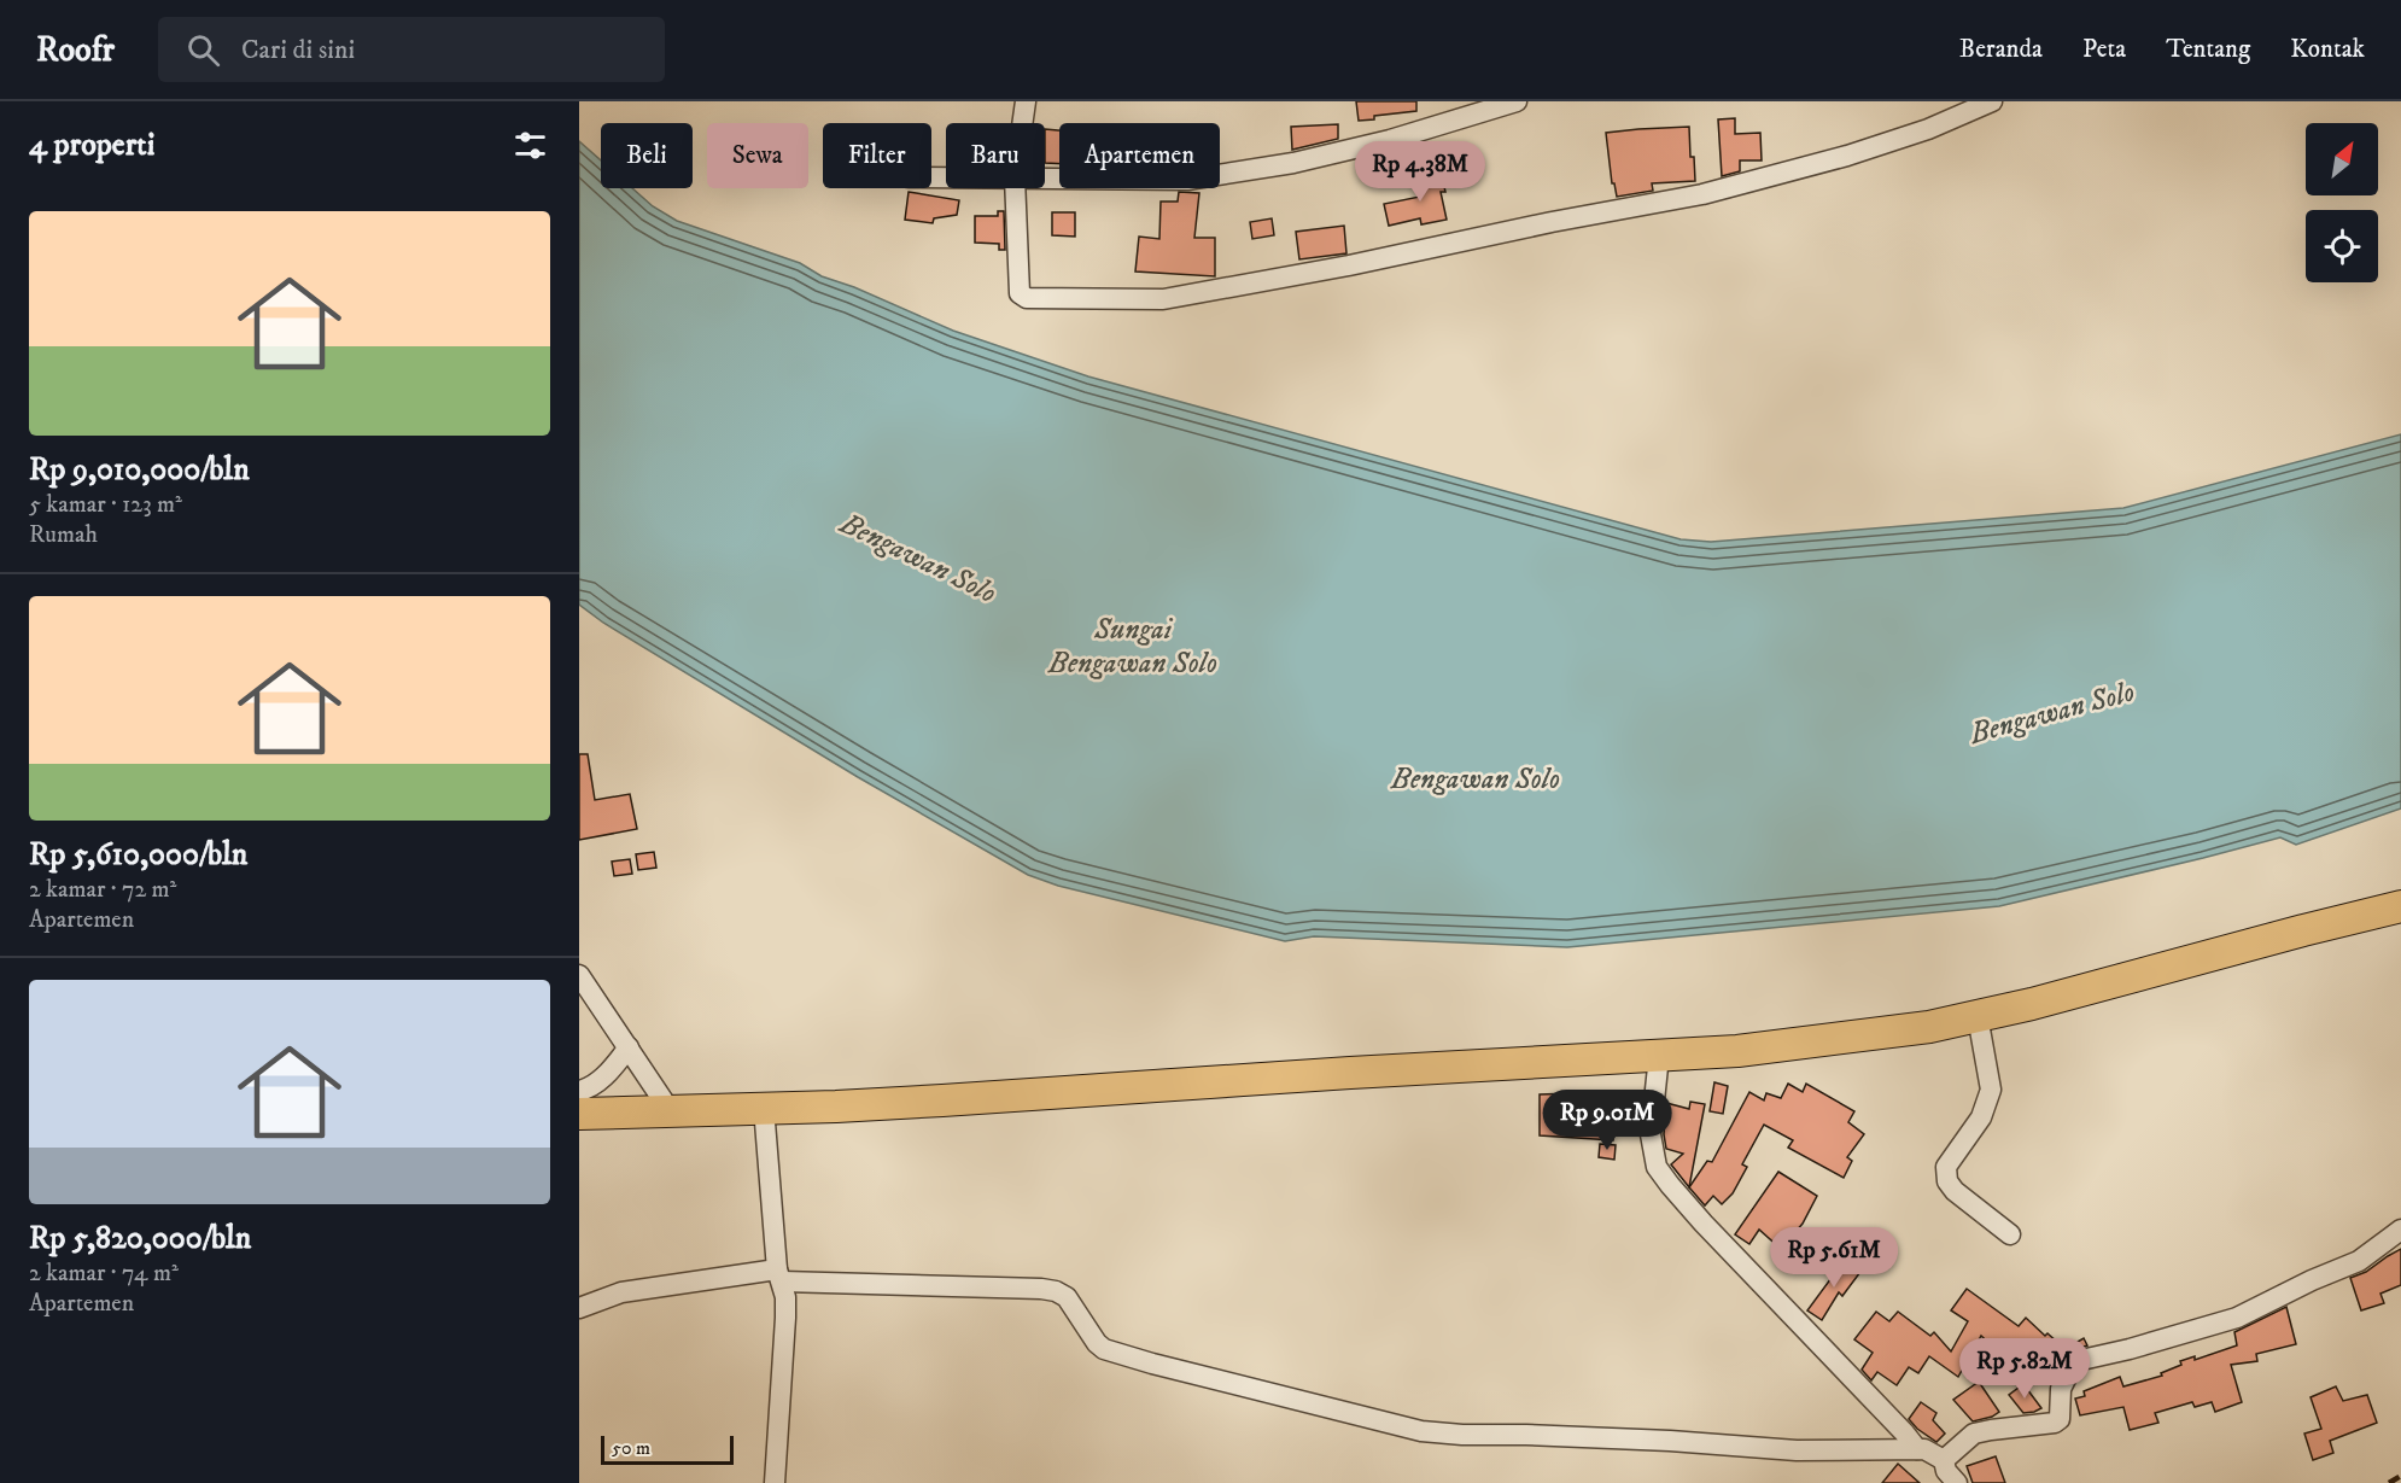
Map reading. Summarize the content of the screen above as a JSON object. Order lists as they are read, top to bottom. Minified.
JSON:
{"water":["Bengawan Solo","Sungai Bengawan Solo"],"scale_bar":"50 m","north":"top right","page":{"header":"Roofr","search":"Cari di sini","nav":["Beranda","Peta","Tentang","Kontak"],"heading":"4 properti","chip":["Beli","Sewa","Filter","Baru","Apartemen"],"price":["Rp 4.38M","Rp 9.01M","Rp 5.61M","Rp 5.82M"],"list":[{"name":"Rp 9,010,000/bln","note":"5 kamar · 123 m² · Rumah"},{"name":"Rp 5,610,000/bln","note":"2 kamar · 72 m² · Apartemen"},{"name":"Rp 5,820,000/bln","note":"2 kamar · 74 m² · Apartemen"}],"scale":"50 m"}}
